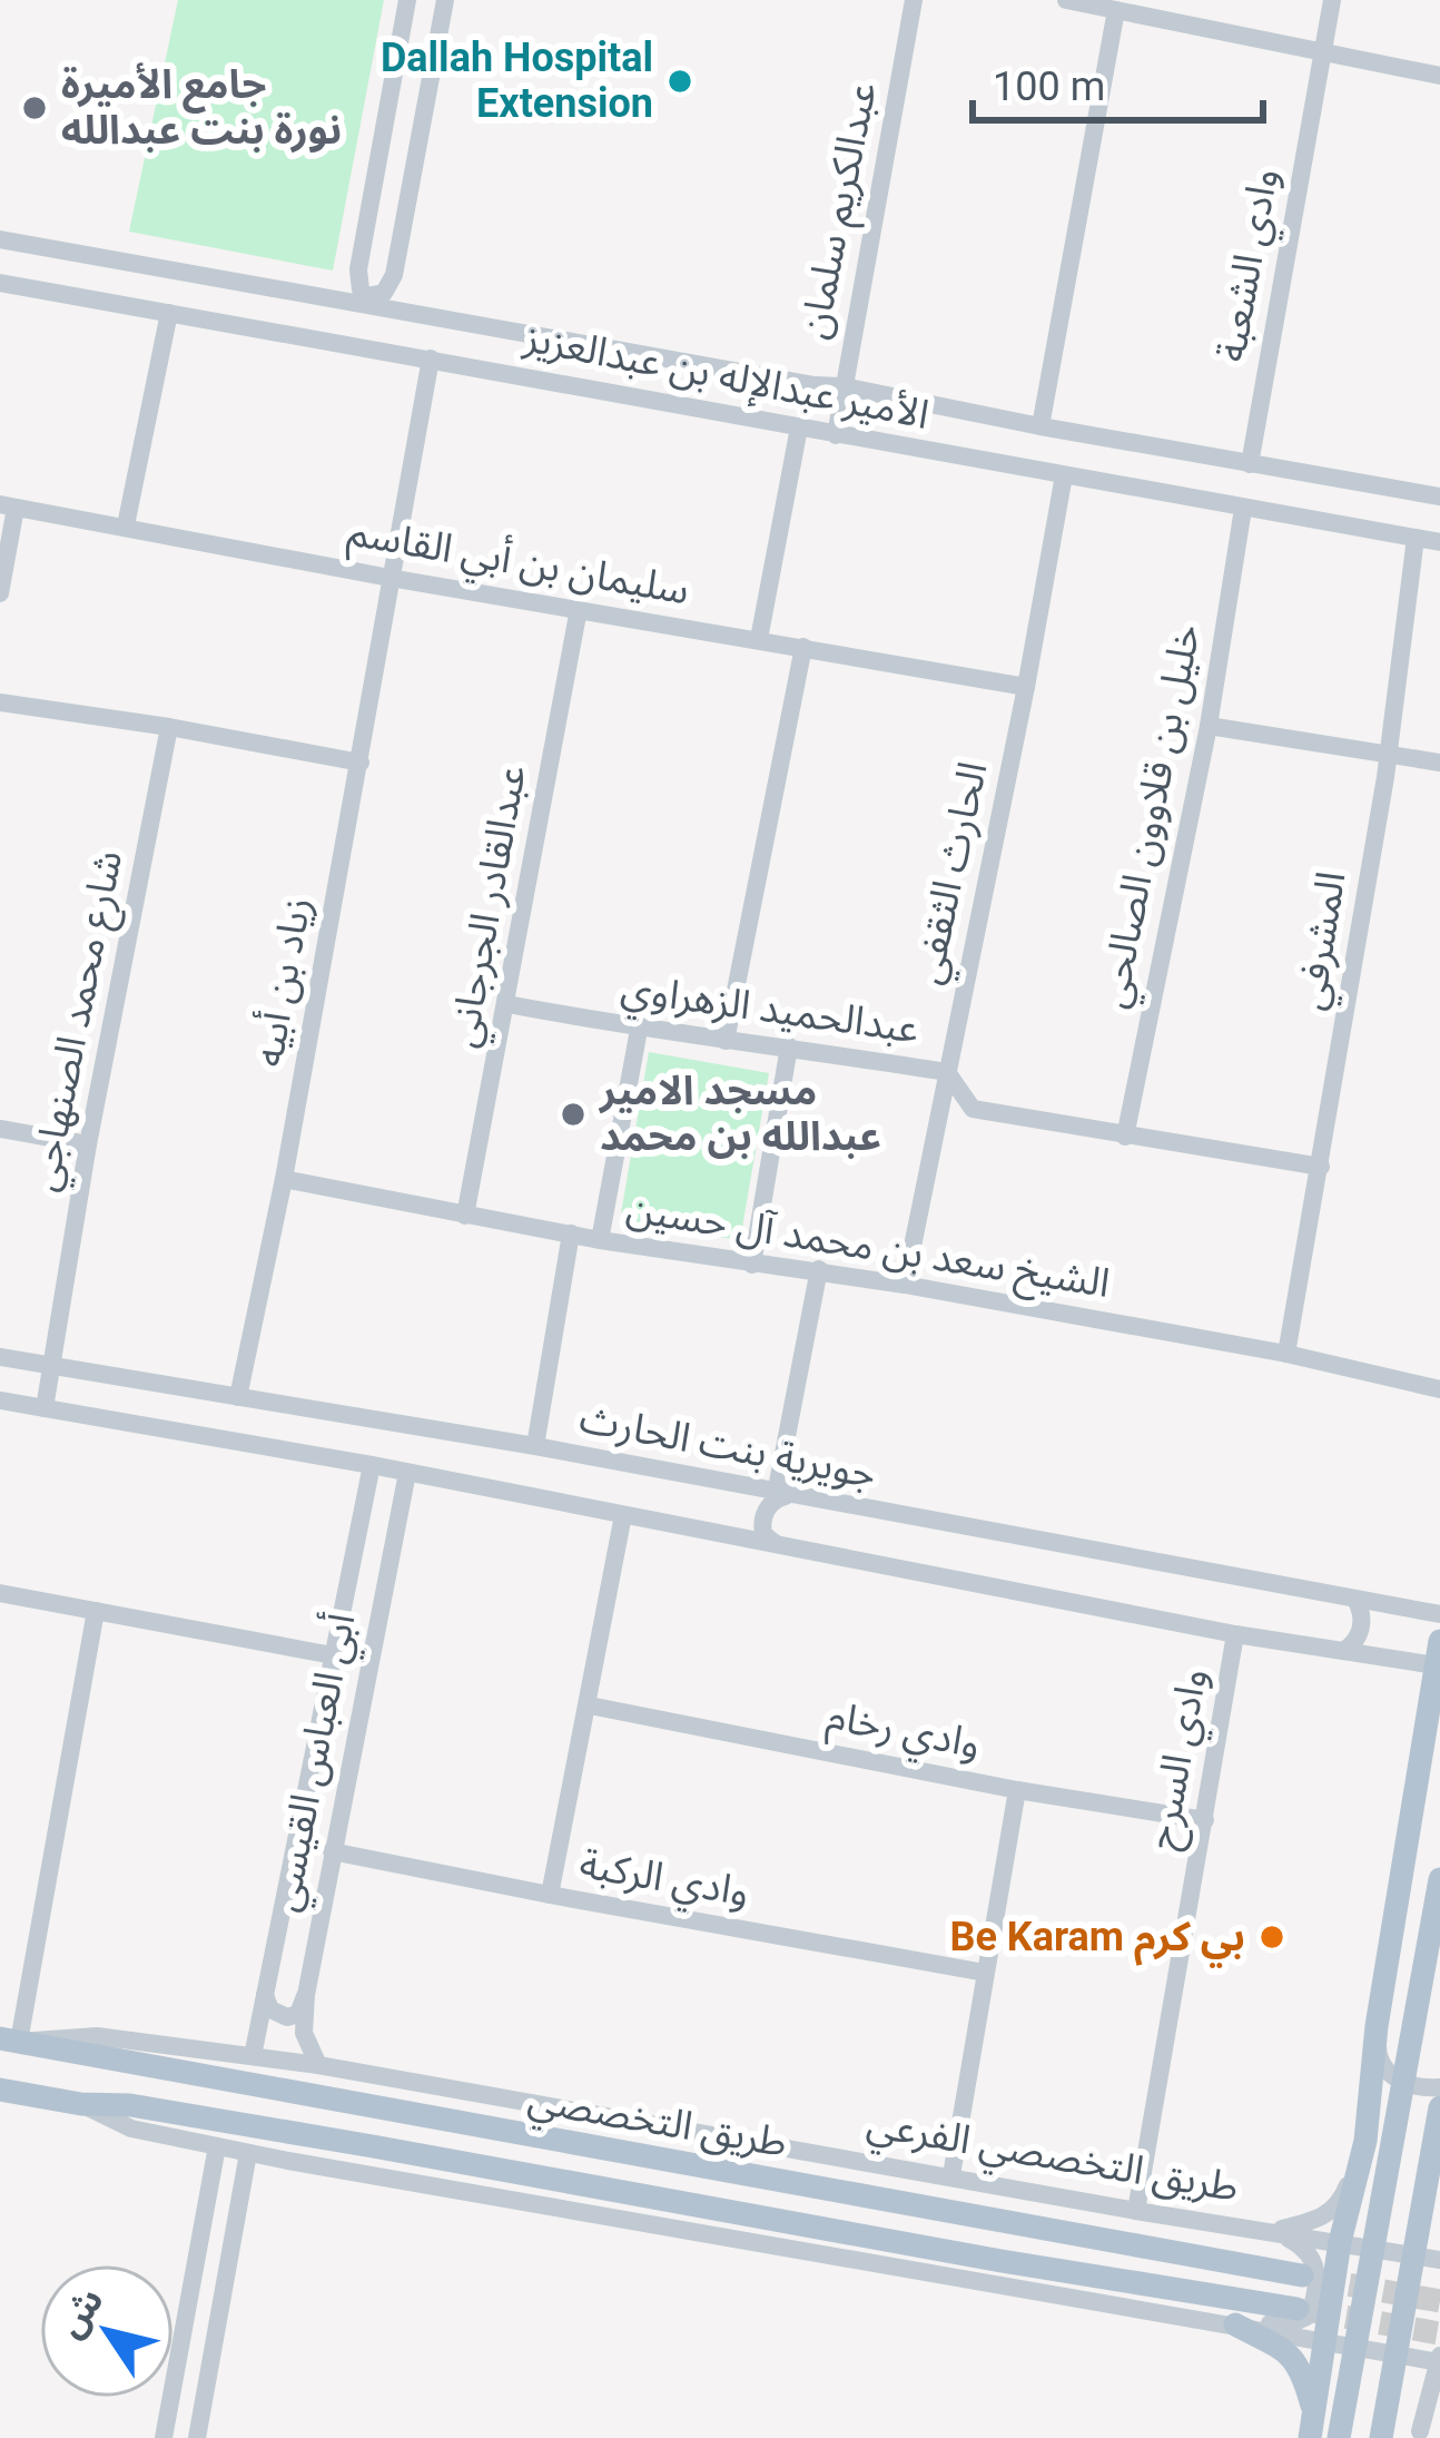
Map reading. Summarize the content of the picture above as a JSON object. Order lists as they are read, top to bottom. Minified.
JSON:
{"streets":{"main road":["طريق التخصصي"],"street":["عبدالكريم سلمان","وادي الشعبة","الأمير عبدالإله بن عبدالعزيز","سليمان بن أبي القاسم","خليل بن قلاوون الصالحي","الحارث الثقفي","عبدالقادر الجرجاني","المشرفي","زياد بن أبيه","عبدالحميد الزهراوي","شارع محمد الصنهاجي","الشيخ سعد بن محمد آل حسين","جويرية بنت الحارث","وادي رخام","وادي السرح","أبي العباس القيسي","وادي الركبة","طريق التخصصي الفرعي"]},"crossings":[["عبدالكريم سلمان","الأمير عبدالإله بن عبدالعزيز"],["وادي الشعبة","الأمير عبدالإله بن عبدالعزيز"],["الأمير عبدالإله بن عبدالعزيز","خليل بن قلاوون الصالحي"],["الأمير عبدالإله بن عبدالعزيز","الحارث الثقفي"],["الأمير عبدالإله بن عبدالعزيز","المشرفي"],["الأمير عبدالإله بن عبدالعزيز","زياد بن أبيه"],["سليمان بن أبي القاسم","الحارث الثقفي"],["سليمان بن أبي القاسم","عبدالقادر الجرجاني"],["سليمان بن أبي القاسم","زياد بن أبيه"],["خليل بن قلاوون الصالحي","عبدالحميد الزهراوي"],["الحارث الثقفي","عبدالحميد الزهراوي"],["الحارث الثقفي","الشيخ سعد بن محمد آل حسين"],["عبدالقادر الجرجاني","عبدالحميد الزهراوي"],["عبدالقادر الجرجاني","الشيخ سعد بن محمد آل حسين"],["المشرفي","عبدالحميد الزهراوي"],["المشرفي","الشيخ سعد بن محمد آل حسين"],["زياد بن أبيه","الشيخ سعد بن محمد آل حسين"],["زياد بن أبيه","جويرية بنت الحارث"],["شارع محمد الصنهاجي","جويرية بنت الحارث"],["وادي رخام","وادي السرح"],["وادي السرح","طريق التخصصي الفرعي"],["أبي العباس القيسي","وادي الركبة"],["أبي العباس القيسي","طريق التخصصي الفرعي"],["طريق التخصصي","طريق التخصصي الفرعي"]],"places":["Dallah Hospital Extension","جامع الأميرة نورة بنت عبدالله","مسجد الامير عبدالله بن محمد","Be Karam بي كرم"],"scale_bar":"100 m","north":"top left"}
